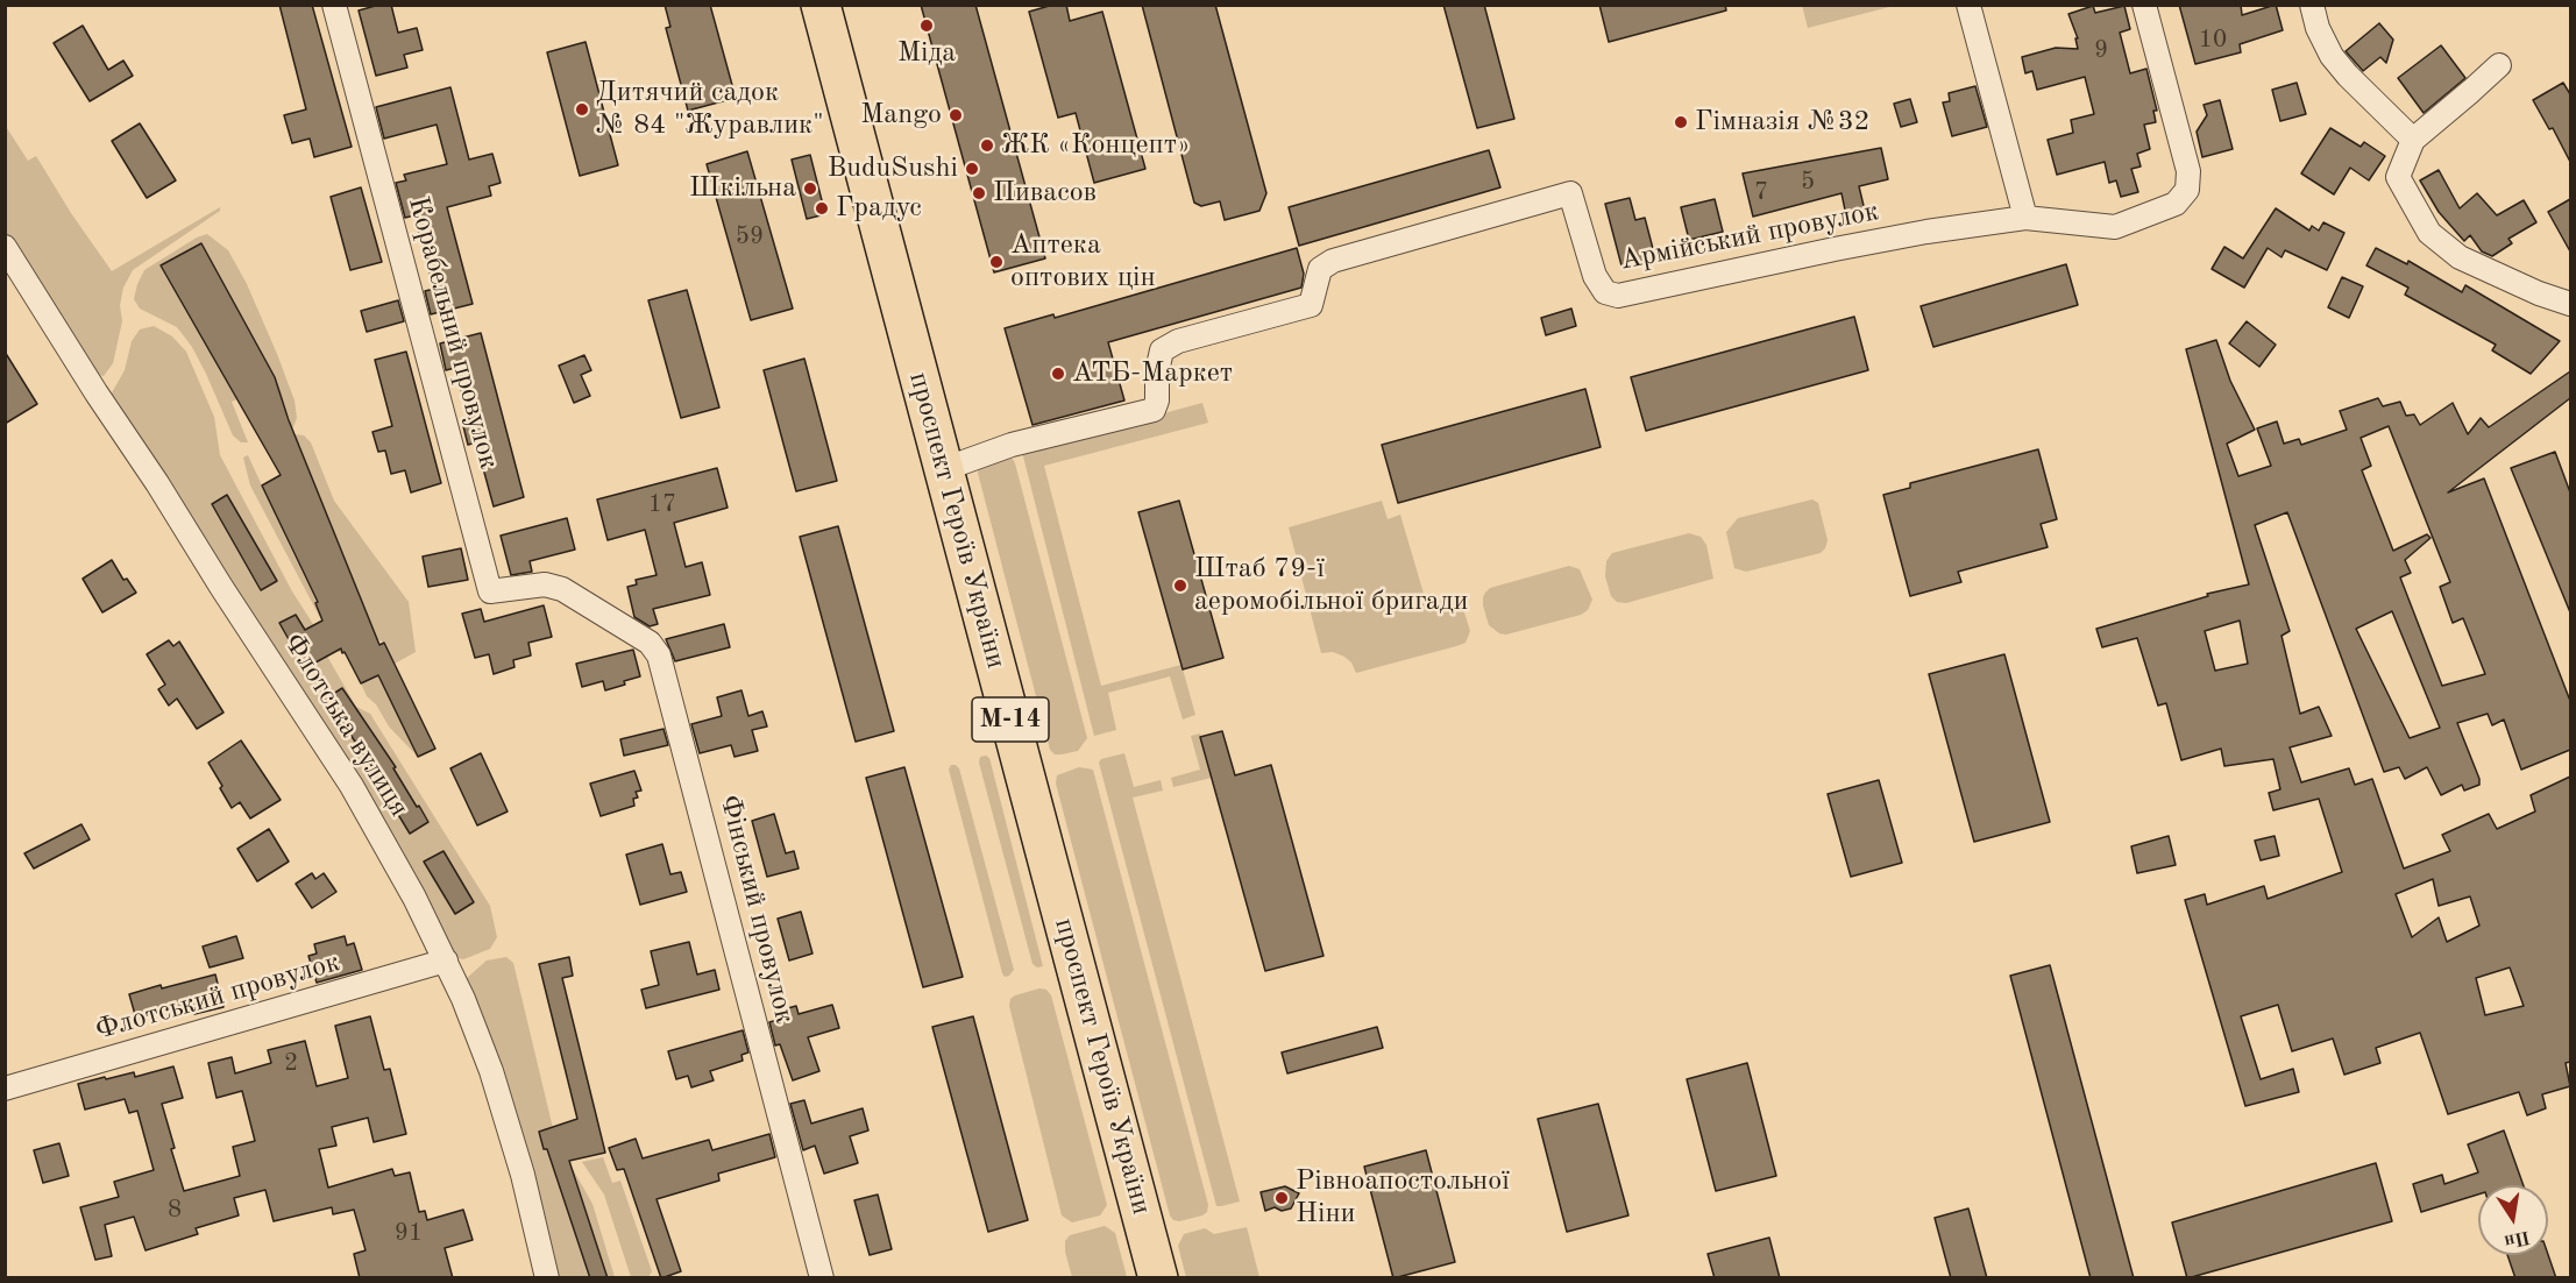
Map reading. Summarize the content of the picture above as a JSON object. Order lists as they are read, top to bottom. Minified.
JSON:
{"streets":{"highway":["проспект Героїв України","М-14"],"street":["Армійський провулок","Корабельний провулок","Флотська вулиця","Фінський провулок","Флотський провулок"]},"crossings":[["Армійський провулок","проспект Героїв України"],["Корабельний провулок","Фінський провулок"],["Флотська вулиця","Флотський провулок"]],"places":["Міда","Дитячий садок № 84 \"Журавлик\"","Mango","Гімназія №32","ЖК «Концепт»","BuduSushi","Шкільна","Пивасов","Градус","Аптека оптових цін","АТБ-Маркет","Штаб 79-ї аеромобільної бригади","Рівноапостольної Ніни"],"house_numbers":["10","9","5","7","59","17","2","8","91"],"north":"bottom"}
